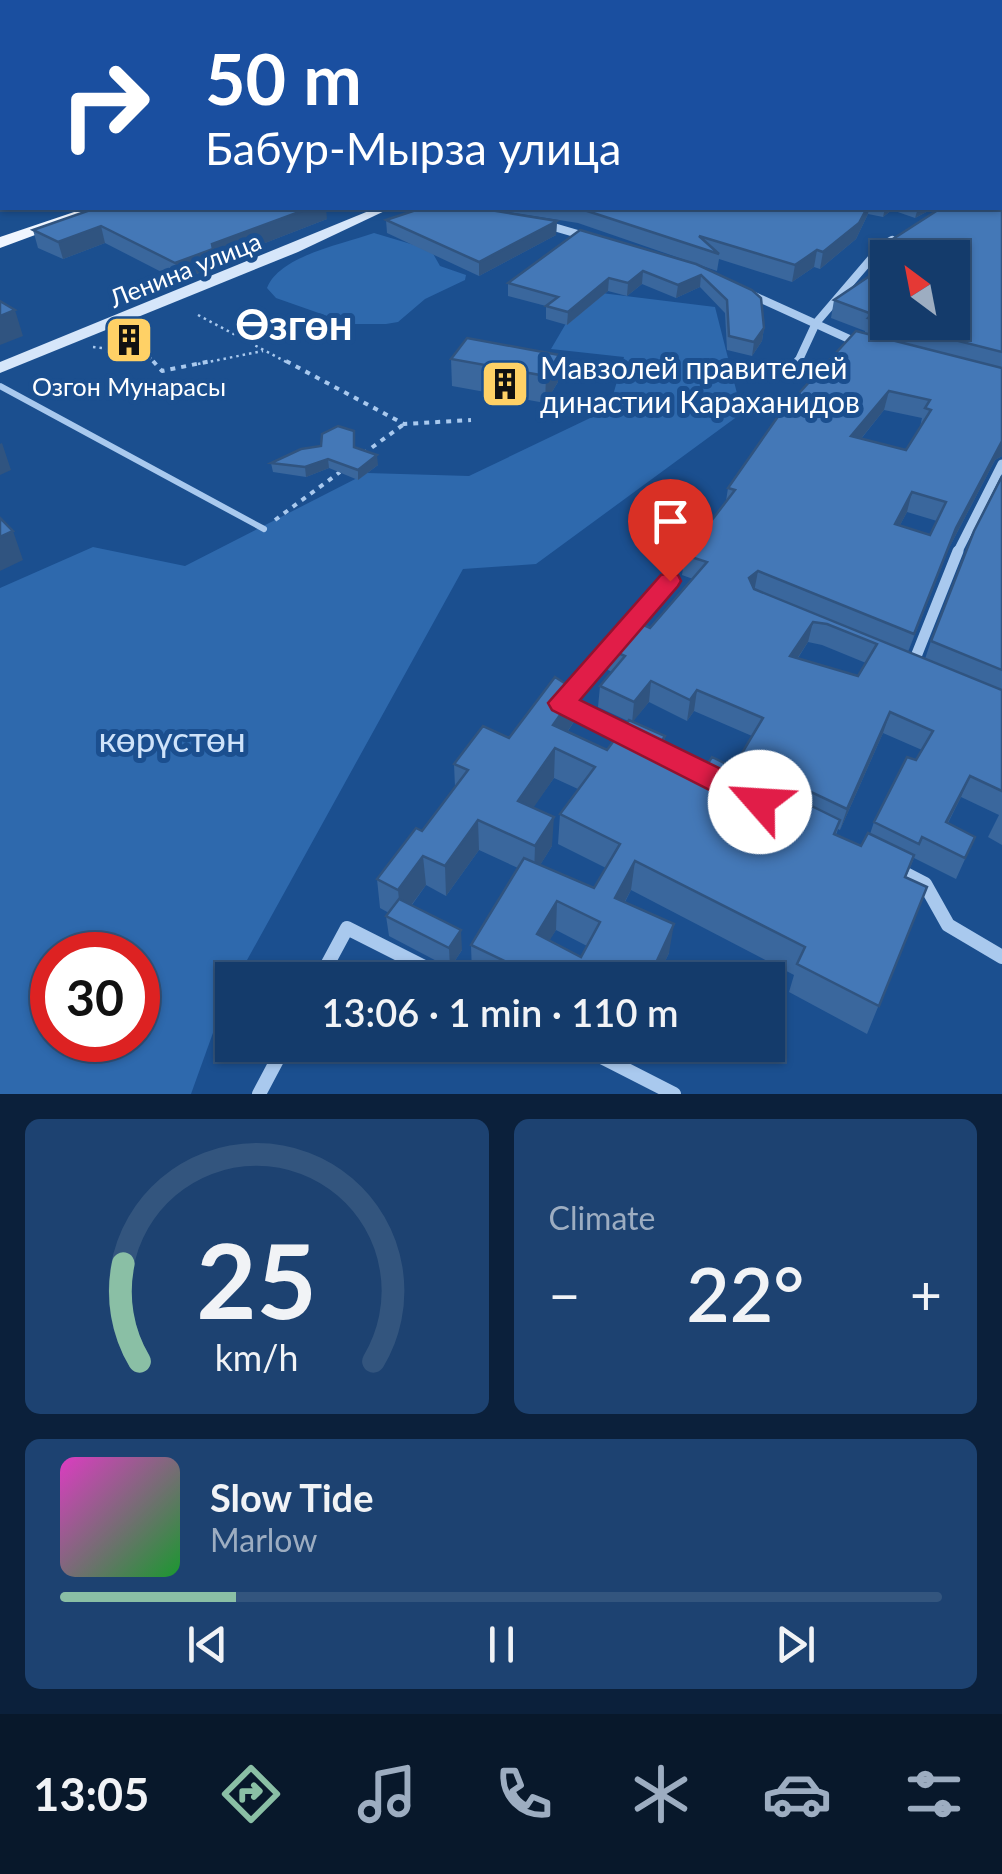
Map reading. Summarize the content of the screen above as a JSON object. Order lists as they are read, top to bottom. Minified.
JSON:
{"streets":{"main road":["Ленина улица"]},"districts":["Өзгөн"],"parks":["көрүстөн"],"places":{"building":["Озгон Мунарасы","Мавзолей правителей династии Караханидов"]},"north":"top left","page":{"turn":["50 m","Бабур-Мырза улица"],"limit":"30","trip":"13:06 · 1 min · 110 m","tile":"Climate","heat":["−","22°","+"],"song":["Slow Tide","Marlow"],"tabs":"13:05","gauge":["25","km/h"]}}
